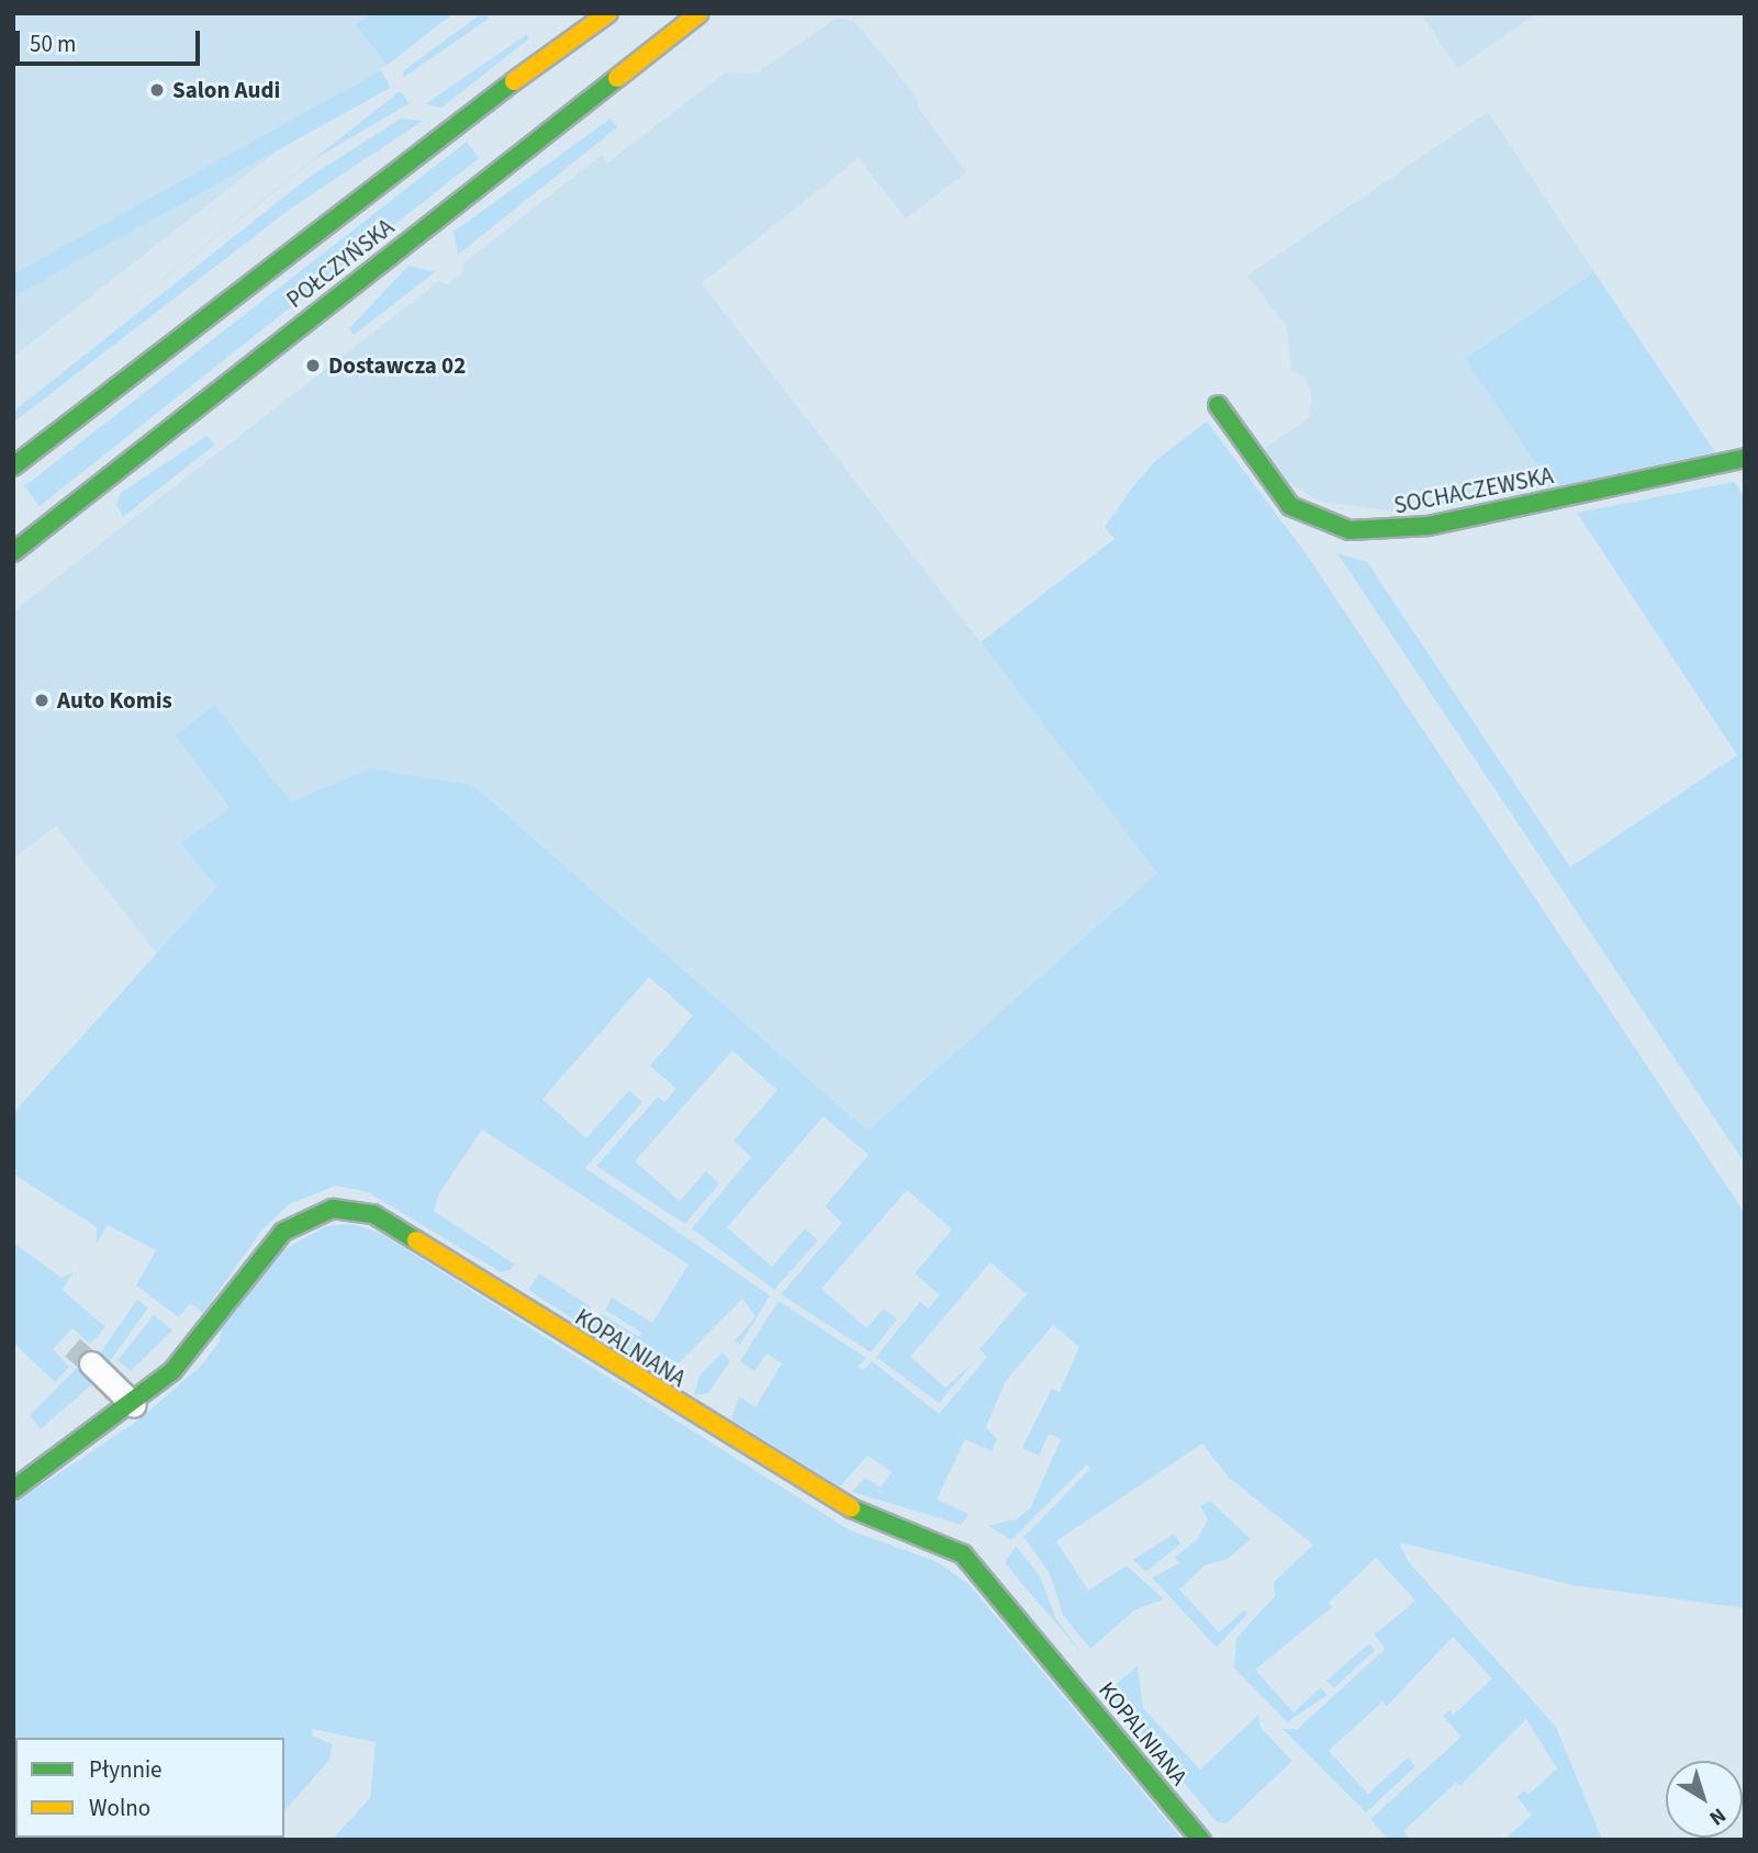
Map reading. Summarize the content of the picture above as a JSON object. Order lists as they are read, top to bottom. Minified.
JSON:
{"streets":{"street":["POŁCZYŃSKA","SOCHACZEWSKA","KOPALNIANA"]},"places":["Salon Audi","Dostawcza 02","Auto Komis"],"legend":["Płynnie","Wolno"],"scale_bar":"50 m","north":"bottom right"}
